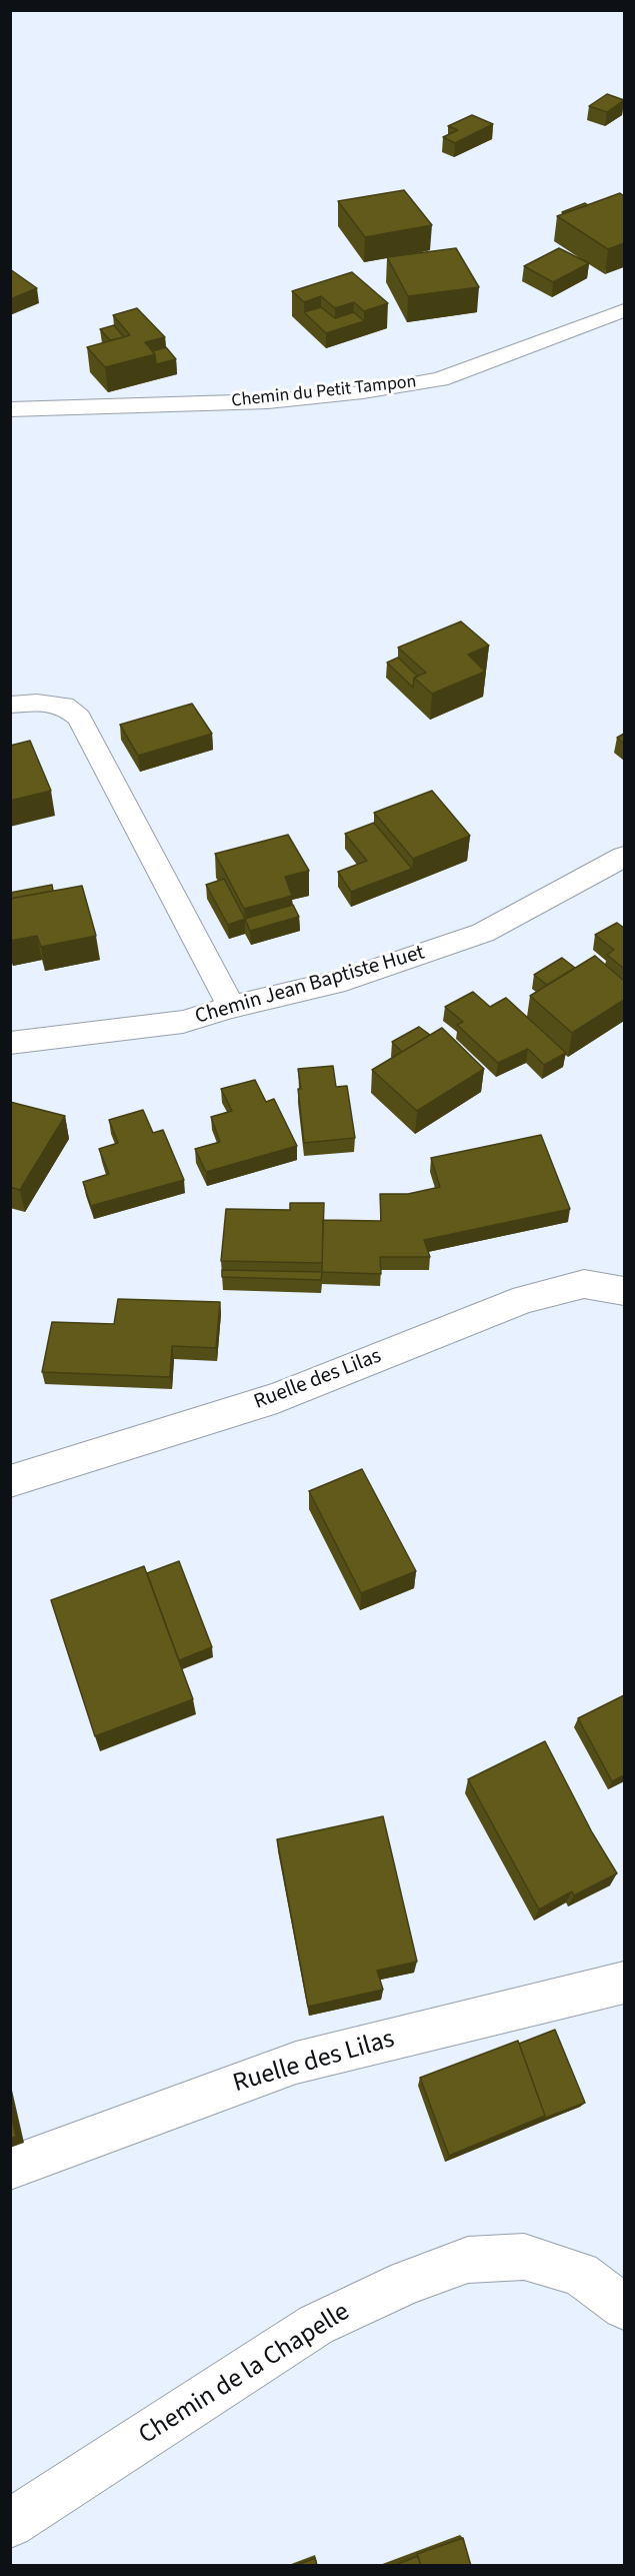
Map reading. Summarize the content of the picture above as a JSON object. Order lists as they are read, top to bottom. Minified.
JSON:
{"streets":{"street":["Chemin du Petit Tampon","Chemin Jean Baptiste Huet","Ruelle des Lilas","Chemin de la Chapelle"]}}
